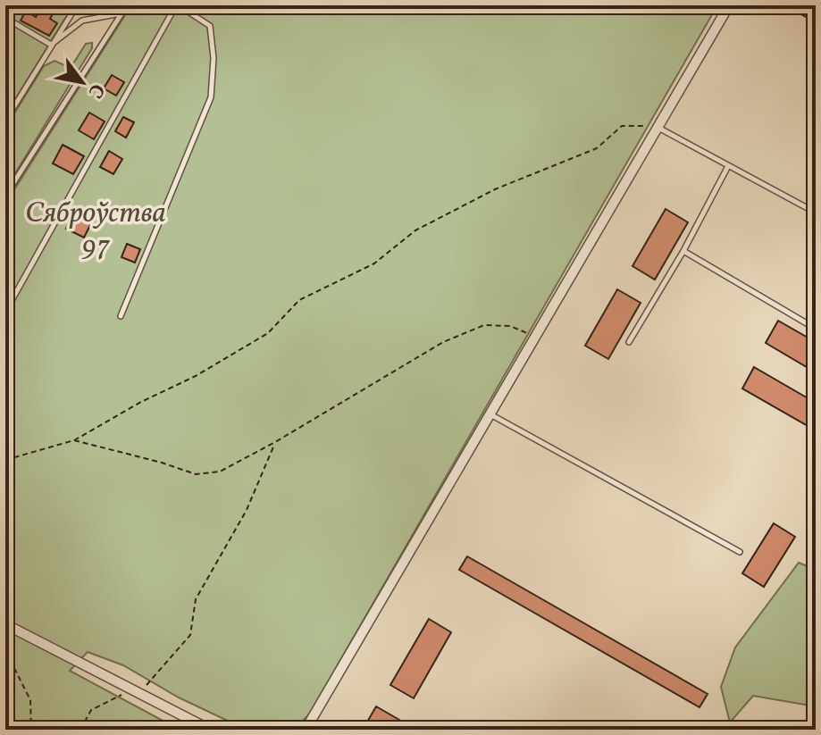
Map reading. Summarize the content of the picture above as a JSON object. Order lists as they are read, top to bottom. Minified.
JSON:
{"parks":["Сяброўства 97"],"north":"bottom right"}
